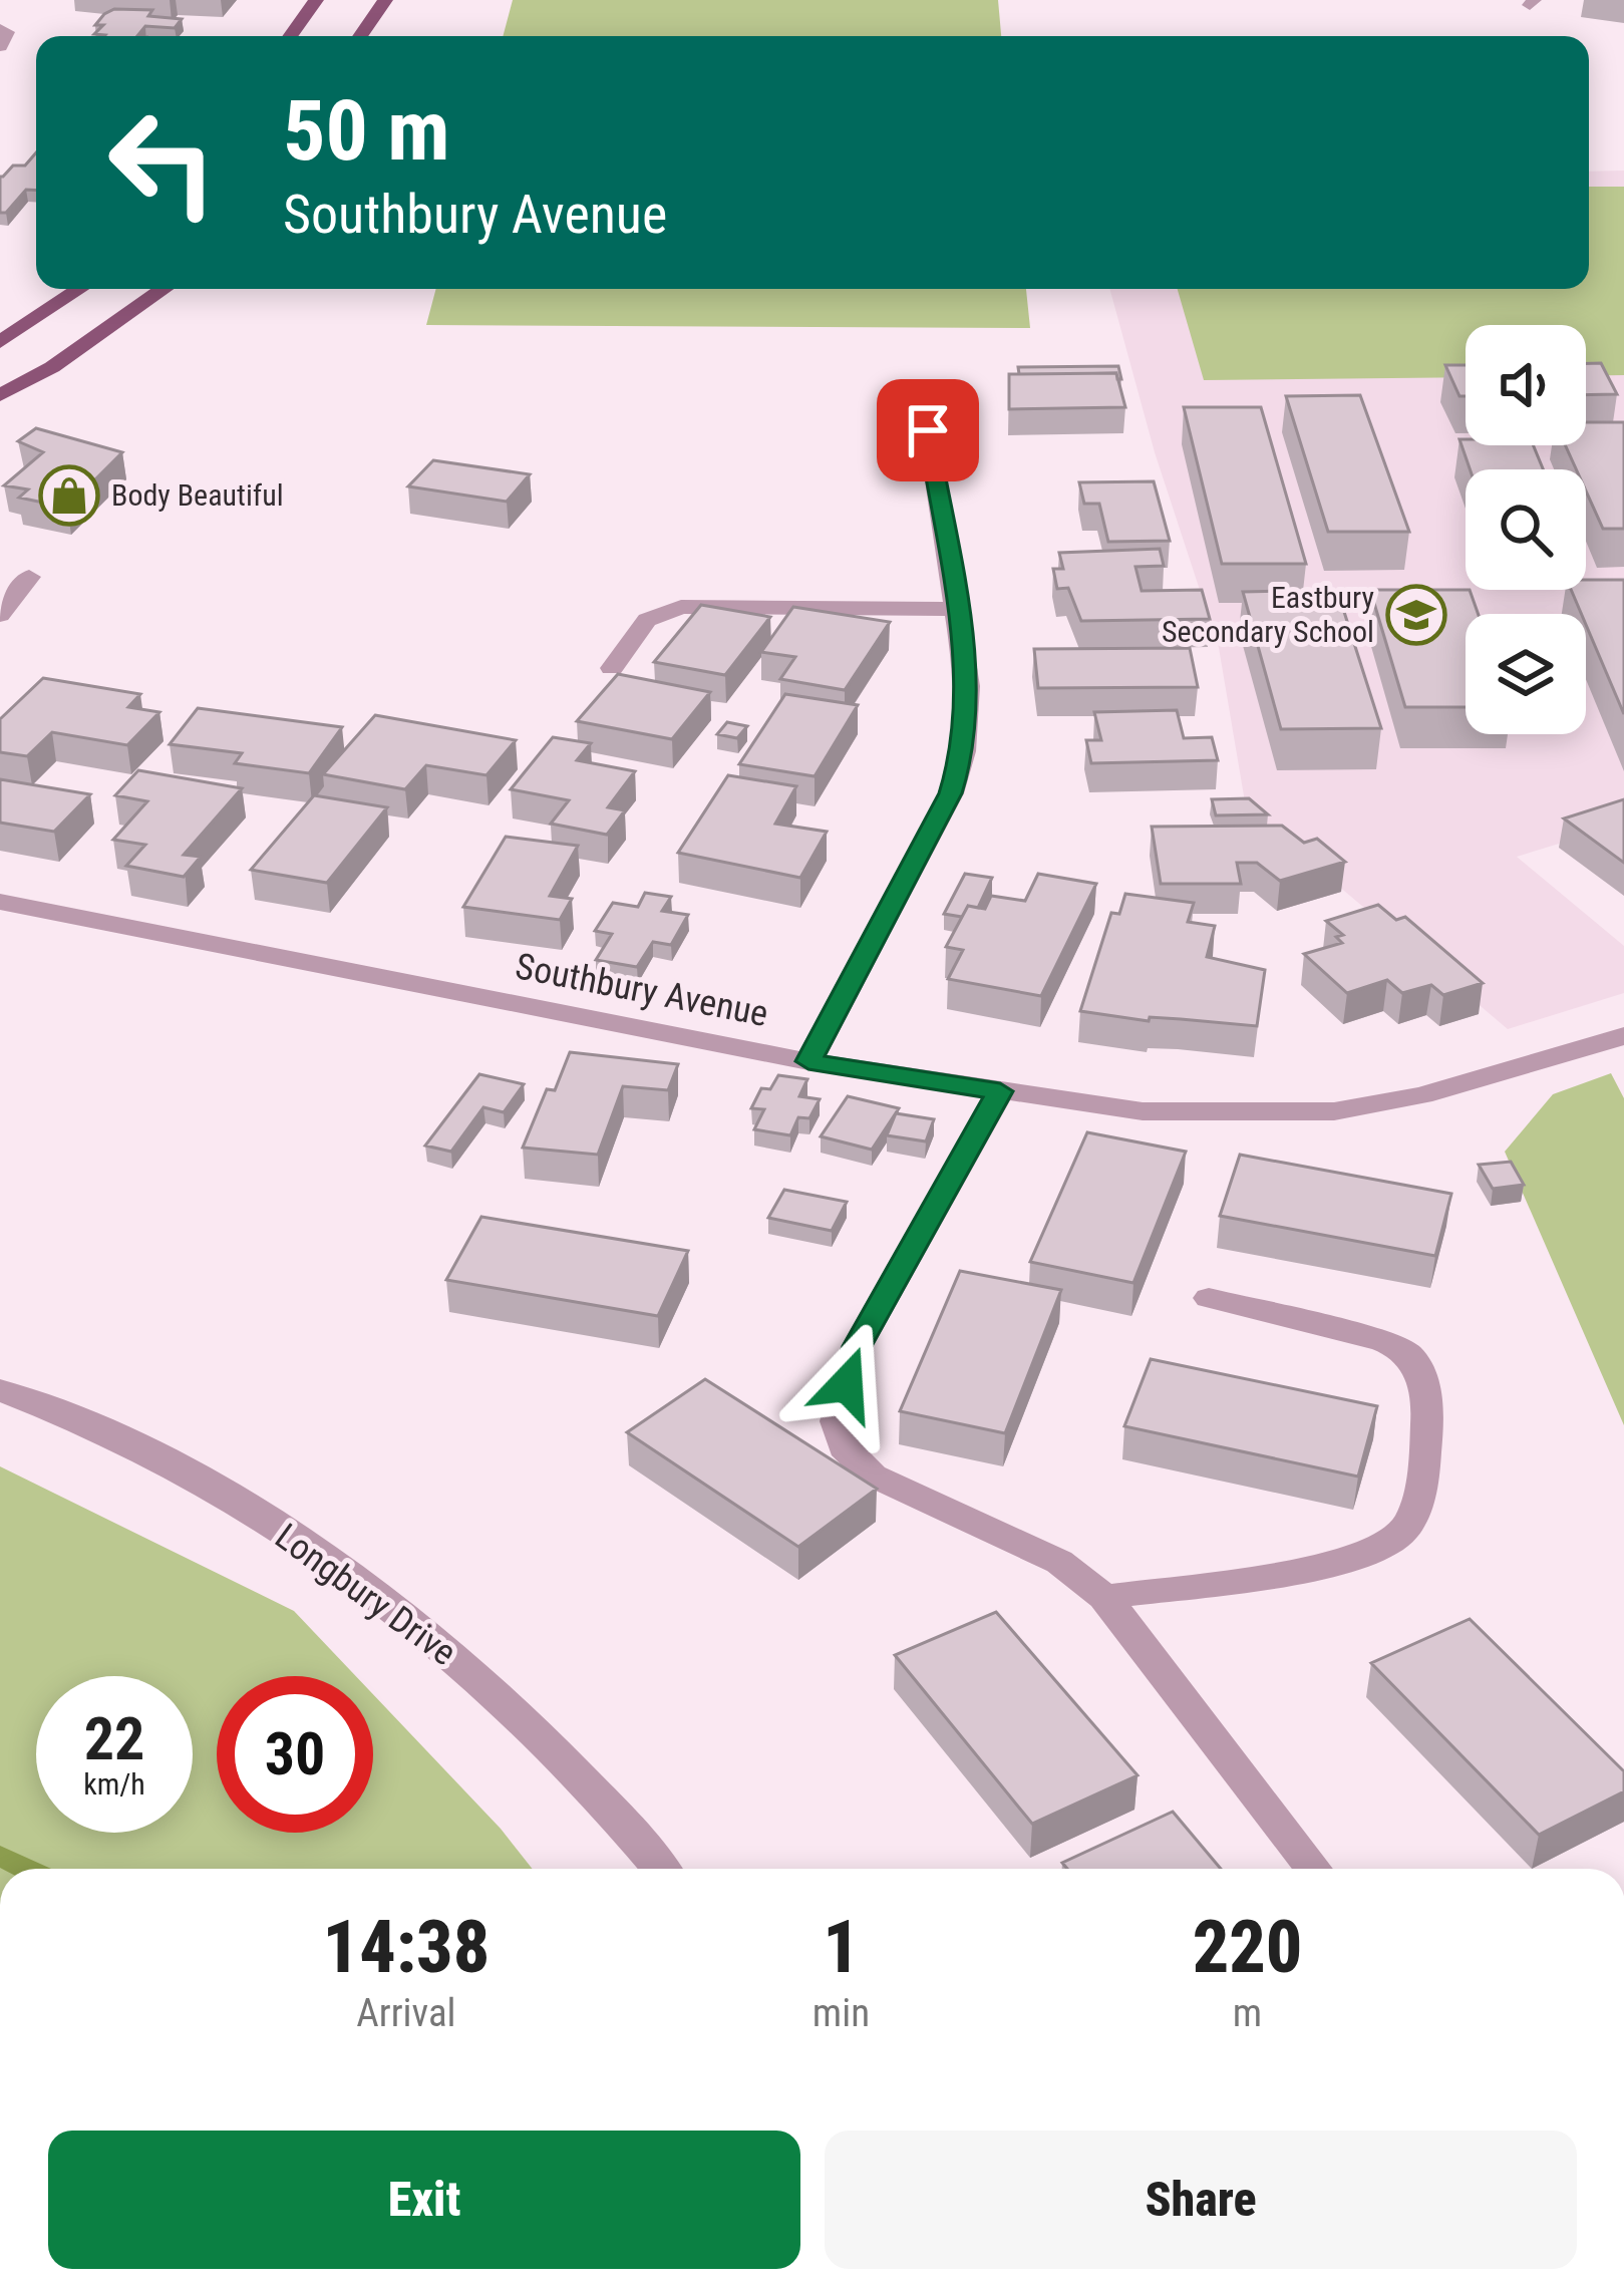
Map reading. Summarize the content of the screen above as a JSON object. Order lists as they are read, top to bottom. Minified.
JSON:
{"streets":{"street":["Southbury Avenue","Longbury Drive"]},"places":{"shop":["Body Beautiful"],"school or university":["Eastbury Secondary School"]},"page":{"turn":["50 m","Southbury Avenue"],"speed":"22 km/h","limit":"30","eta":["14:38","Arrival","1","min","220","m"],"buttons":["Exit","Share"]}}
